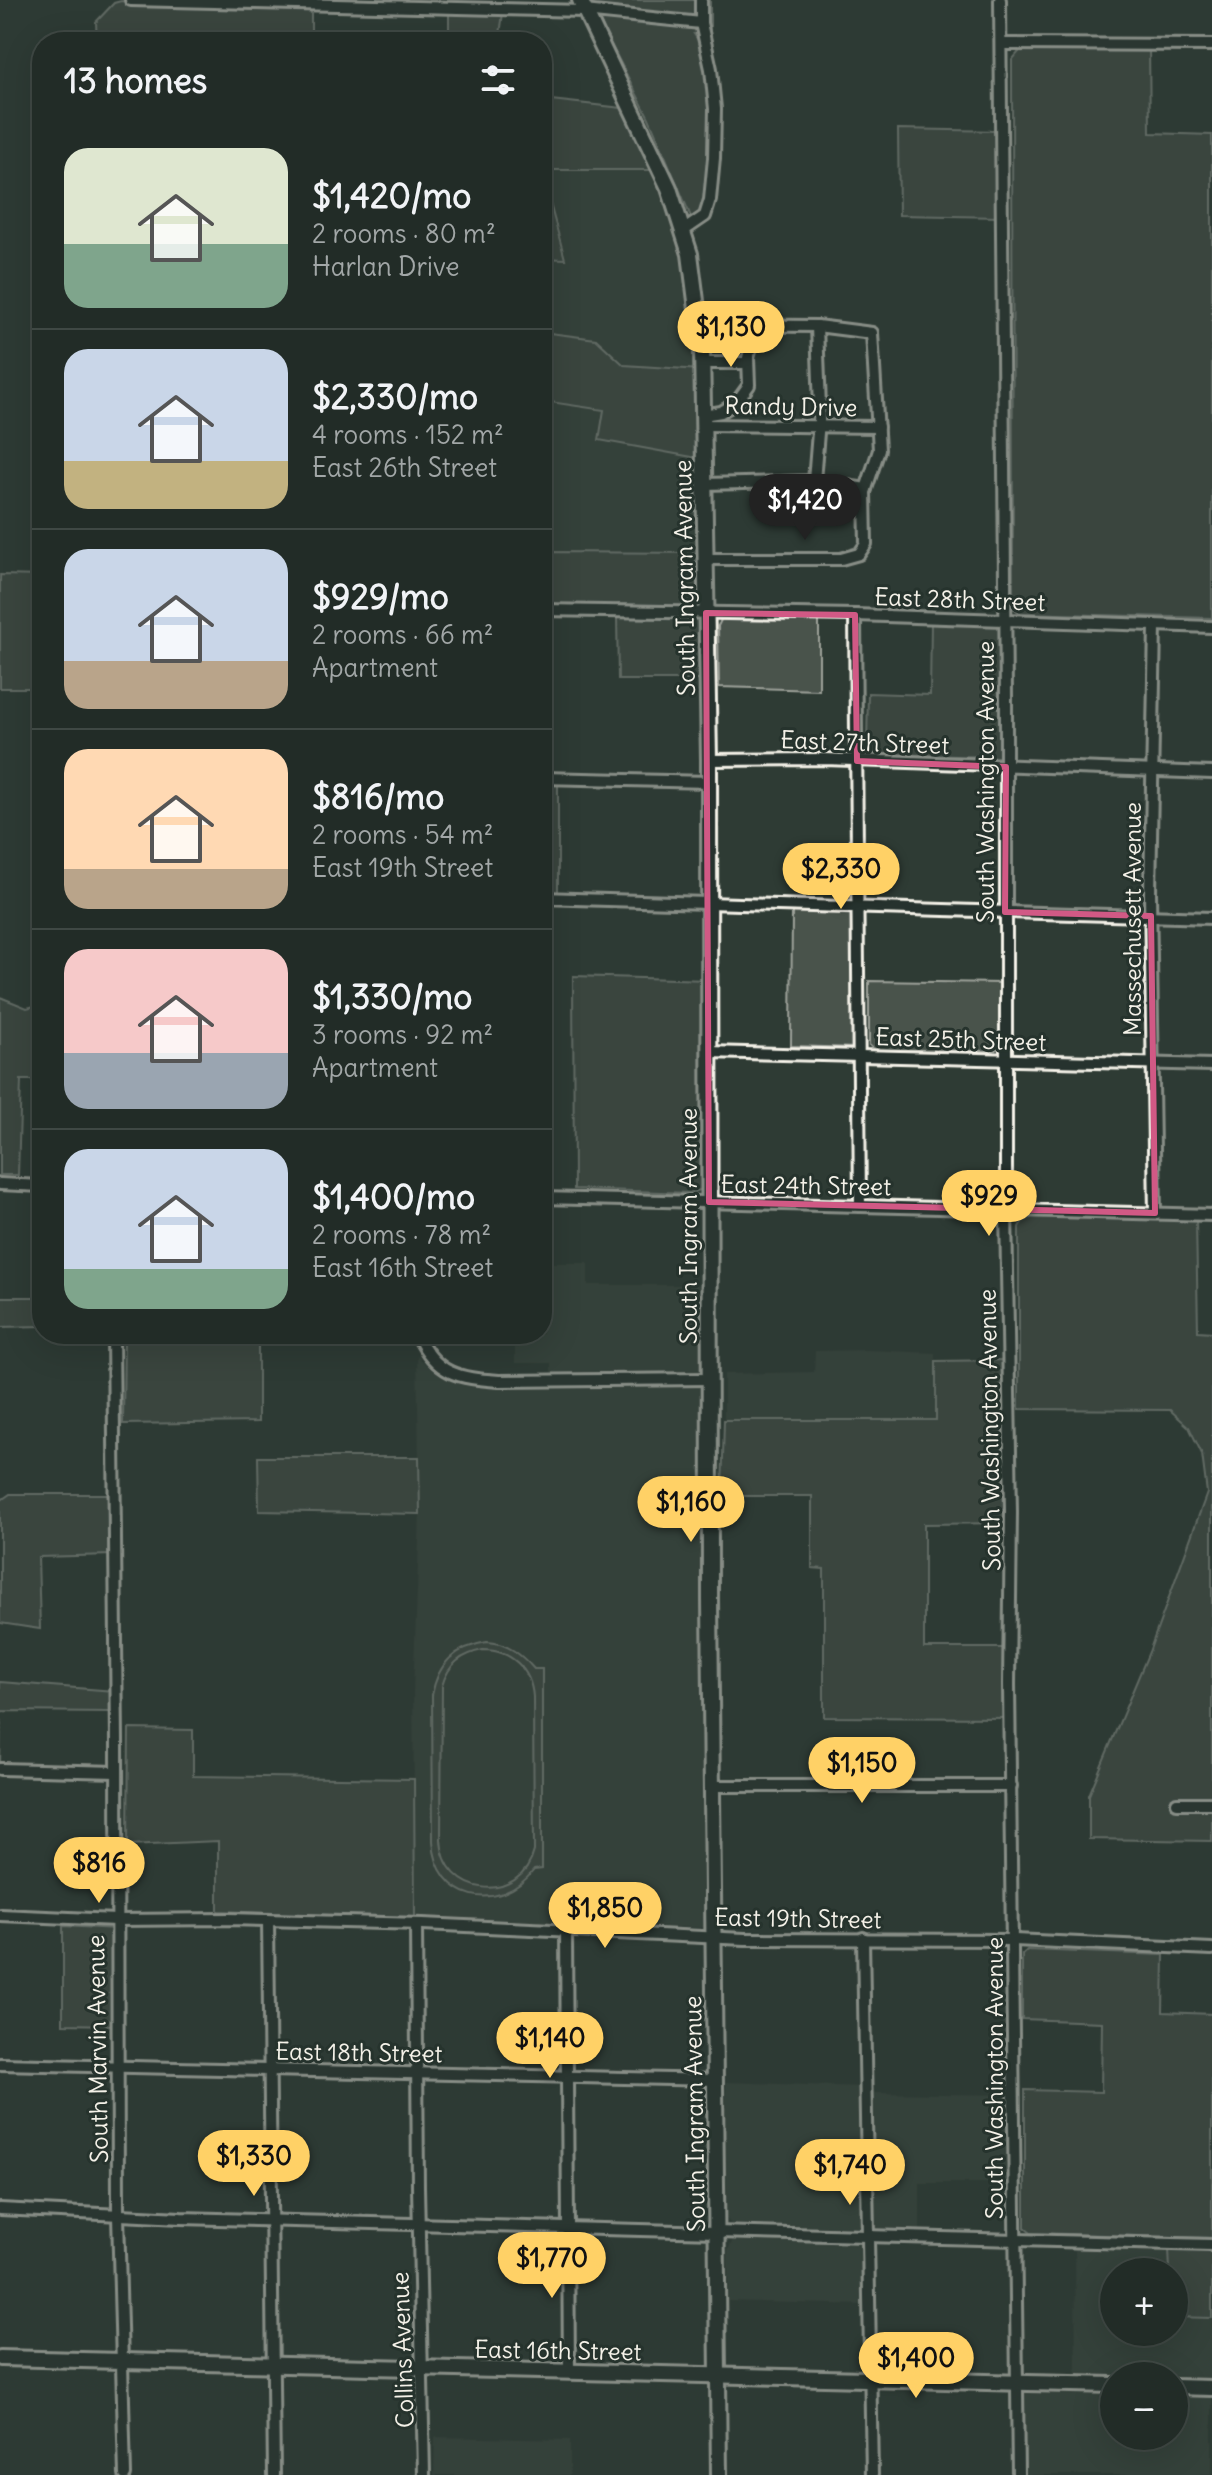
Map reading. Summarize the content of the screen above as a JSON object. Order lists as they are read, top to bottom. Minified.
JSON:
{"streets":{"main road":["South Ingram Avenue","East 16th Street"],"street":["Randy Drive","East 28th Street","East 27th Street","South Washington Avenue","Massechusett Avenue","East 25th Street","East 24th Street","East 19th Street","South Marvin Avenue","East 18th Street","Collins Avenue"]},"crossings":[["Randy Drive","South Ingram Avenue"],["South Ingram Avenue","East 28th Street"],["South Ingram Avenue","East 27th Street"],["South Ingram Avenue","East 25th Street"],["South Ingram Avenue","East 24th Street"],["South Ingram Avenue","East 19th Street"],["South Ingram Avenue","East 18th Street"],["South Ingram Avenue","East 16th Street"],["East 28th Street","South Washington Avenue"],["East 28th Street","Massechusett Avenue"],["East 27th Street","South Washington Avenue"],["East 27th Street","Massechusett Avenue"],["South Washington Avenue","East 25th Street"],["South Washington Avenue","East 24th Street"],["South Washington Avenue","East 19th Street"],["South Washington Avenue","East 16th Street"],["Massechusett Avenue","East 25th Street"],["Massechusett Avenue","East 24th Street"],["East 19th Street","South Marvin Avenue"],["East 19th Street","Collins Avenue"],["South Marvin Avenue","East 18th Street"],["South Marvin Avenue","East 16th Street"],["East 18th Street","Collins Avenue"],["Collins Avenue","East 16th Street"]],"page":{"heading":"13 homes","list":[{"name":"$1,420/mo","note":"2 rooms · 80 m² · Harlan Drive"},{"name":"$2,330/mo","note":"4 rooms · 152 m² · East 26th Street"},{"name":"$929/mo","note":"2 rooms · 66 m² · Apartment"},{"name":"$816/mo","note":"2 rooms · 54 m² · East 19th Street"},{"name":"$1,330/mo","note":"3 rooms · 92 m² · Apartment"},{"name":"$1,400/mo","note":"2 rooms · 78 m² · East 16th Street"}],"price":["$1,130","$1,420","$2,330","$929","$1,160","$1,150","$816","$1,850","$1,140","$1,330","$1,740","$1,770","$1,400"],"map_buttons":["+","−"]}}
